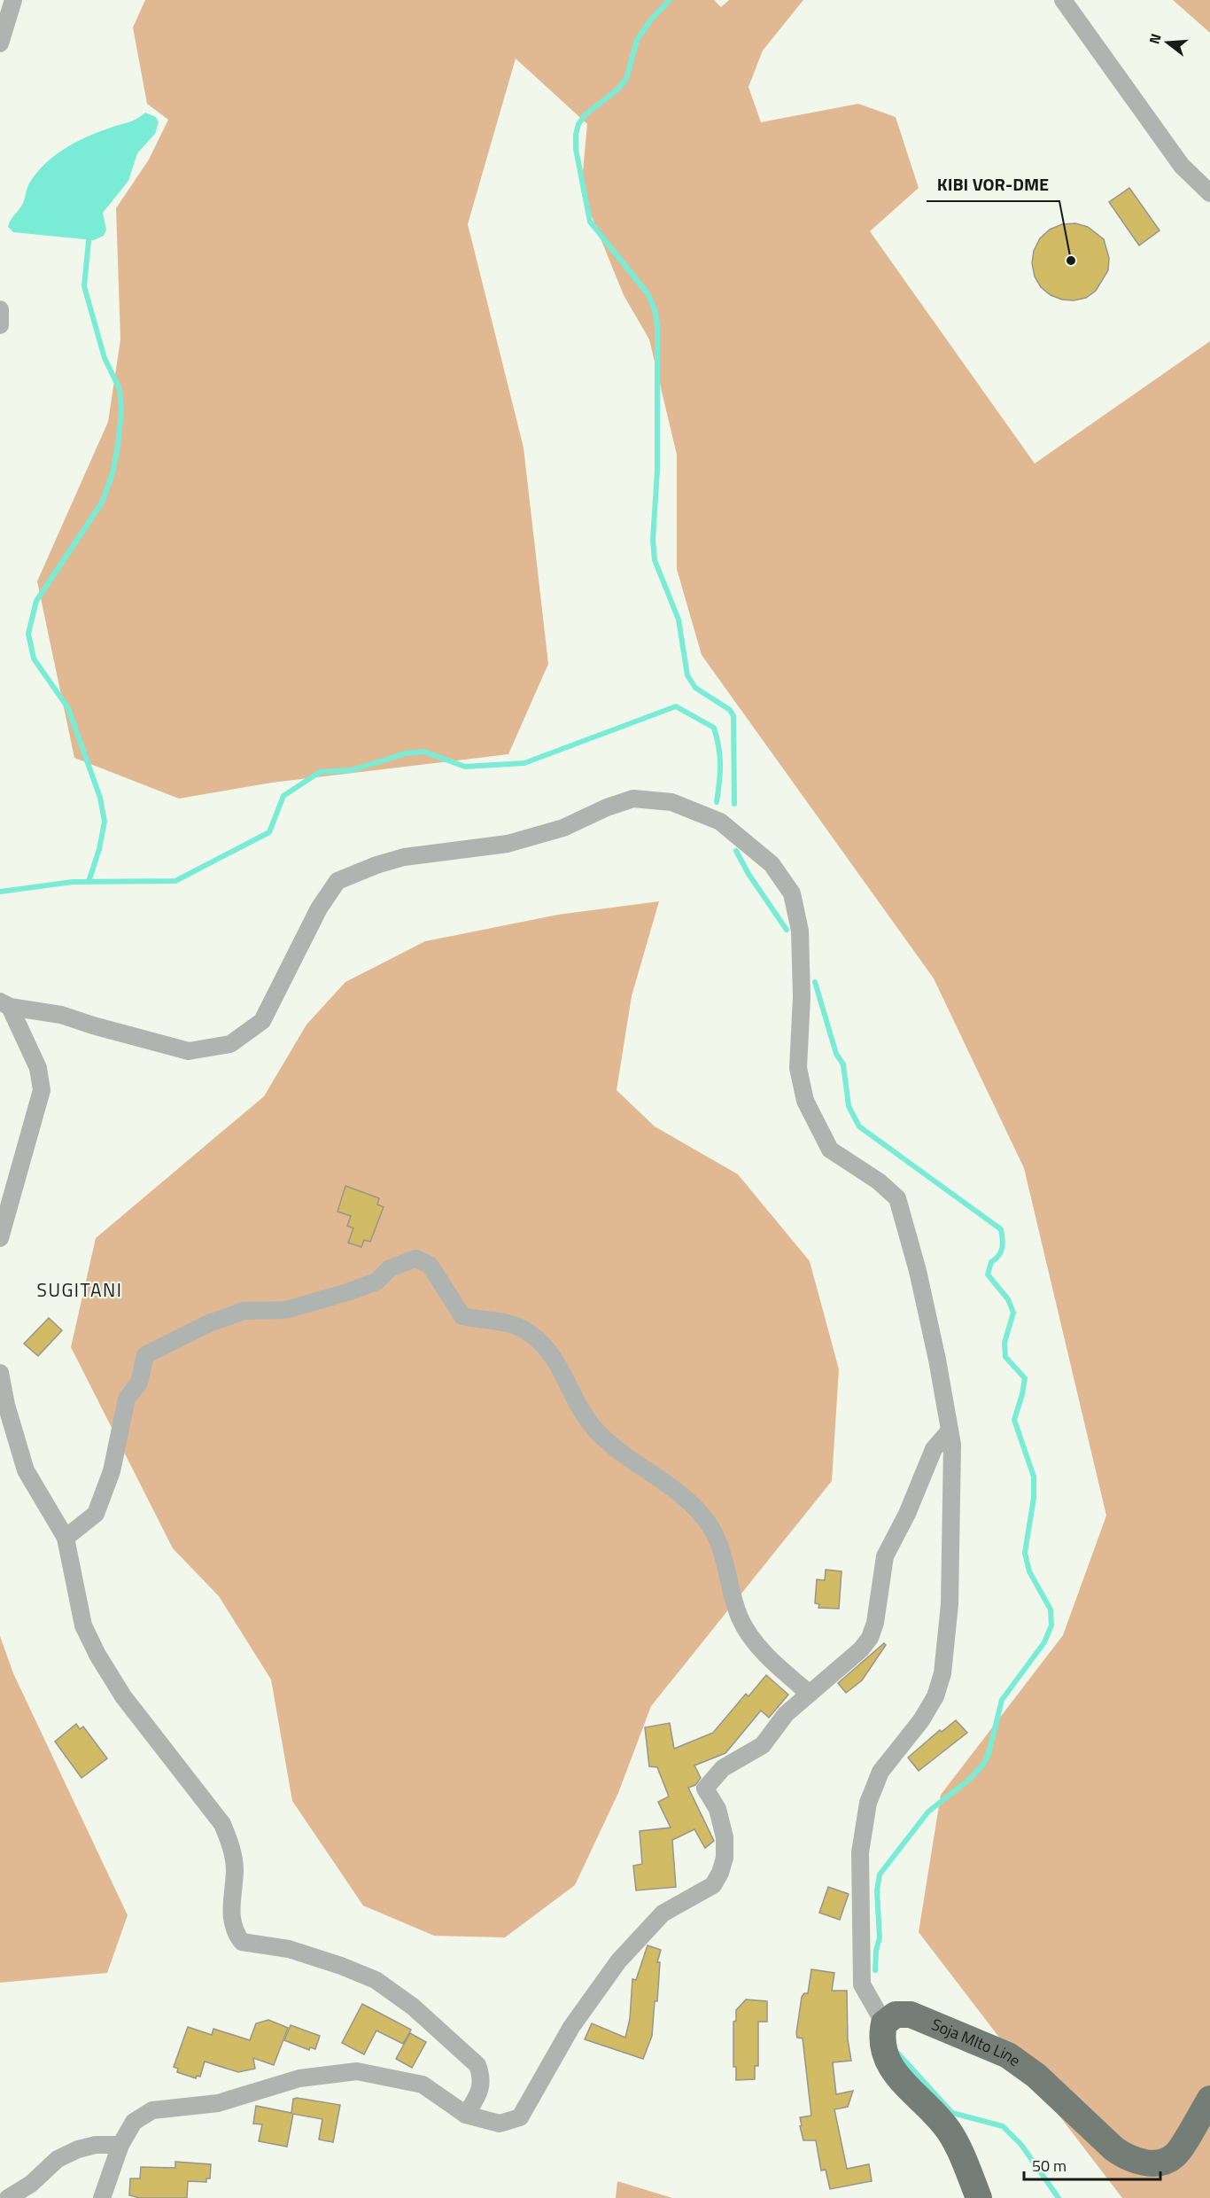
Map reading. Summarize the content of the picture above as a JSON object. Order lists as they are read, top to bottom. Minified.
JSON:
{"streets":{"main road":["Soja MIto Line"]},"districts":["SUGITANI"],"places":["KIBI VOR-DME"],"scale_bar":"50 m","north":"left"}
